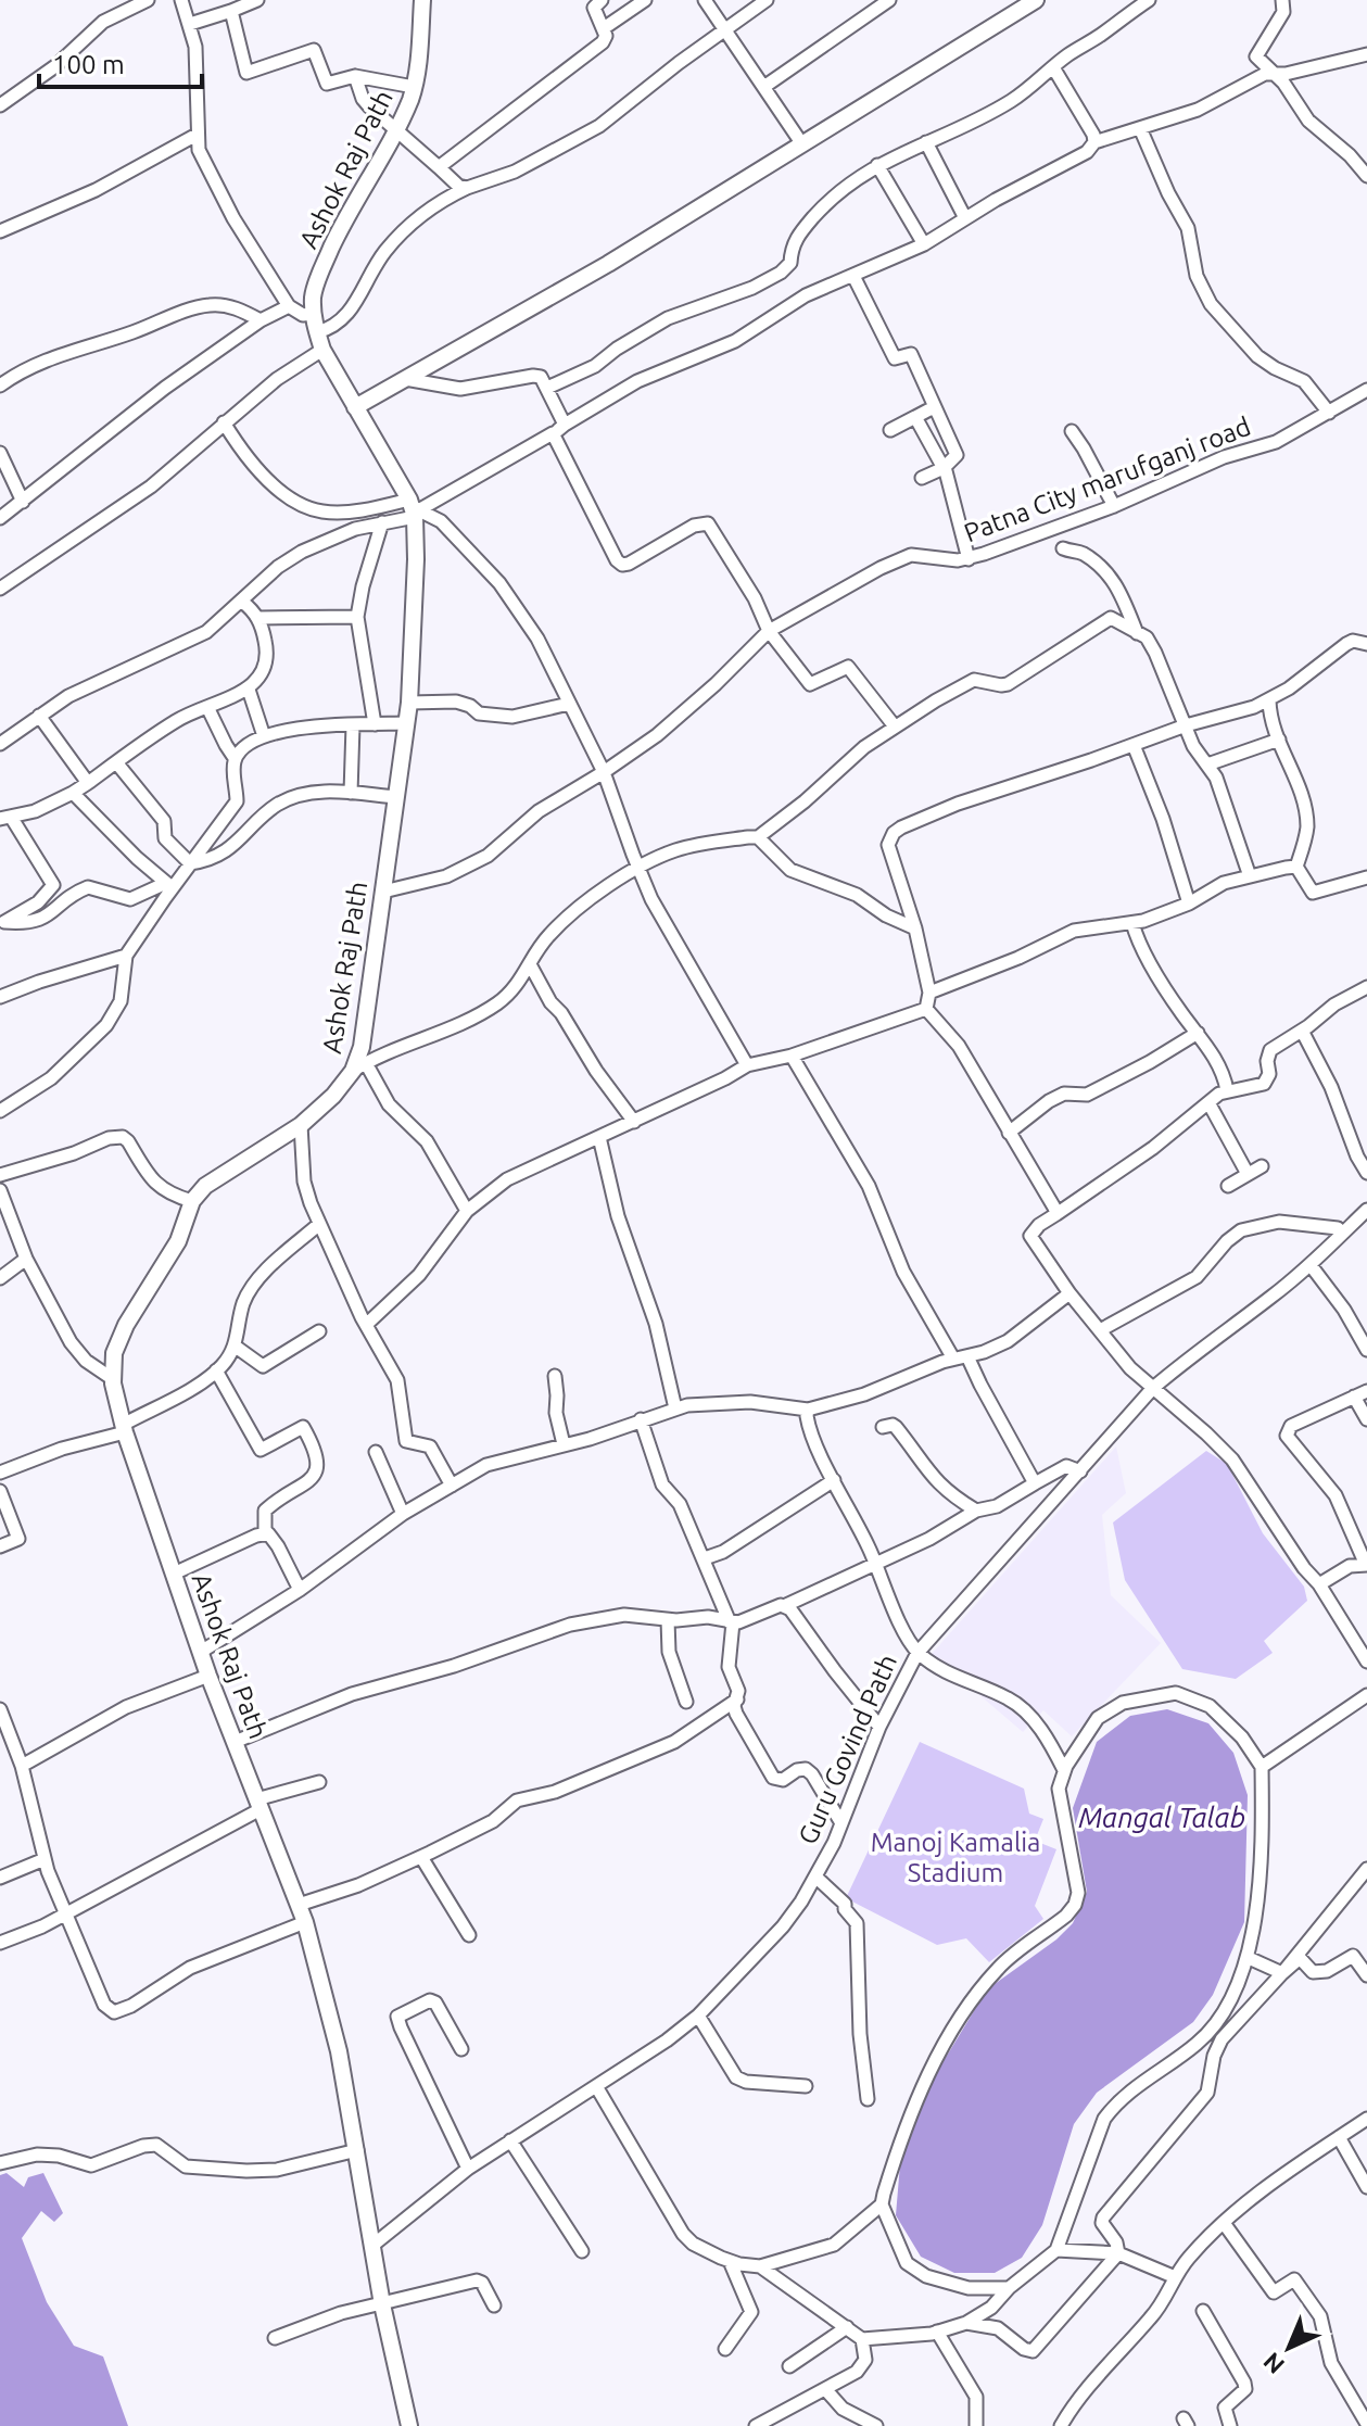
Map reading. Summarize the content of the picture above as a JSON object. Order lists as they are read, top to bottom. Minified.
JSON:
{"streets":{"main road":["Ashok Raj Path"],"street":["Patna City marufganj road","Guru Govind Path"]},"crossings":[["Ashok Raj Path","Patna City marufganj road"],["Ashok Raj Path","Guru Govind Path"]],"water":["Mangal Talab"],"parks":["Manoj Kamalia Stadium"],"scale_bar":"100 m","north":"bottom left"}
